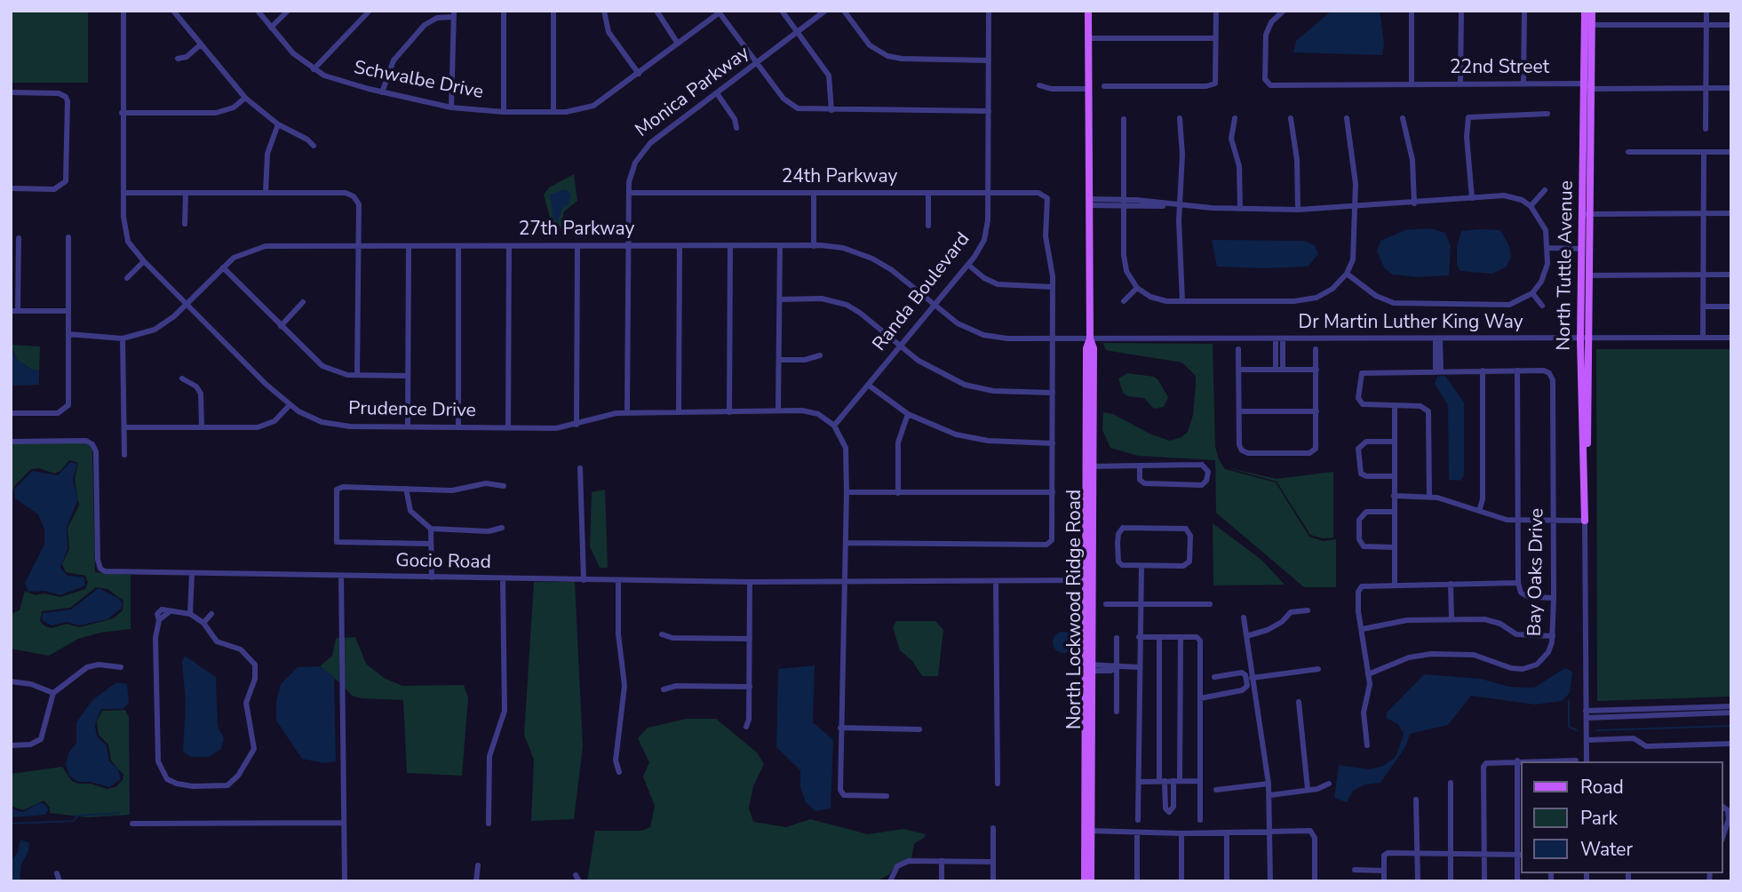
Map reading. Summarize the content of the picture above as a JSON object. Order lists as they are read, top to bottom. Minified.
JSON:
{"streets":{"main road":["North Tuttle Avenue","North Lockwood Ridge Road"],"street":["22nd Street","Schwalbe Drive","Monica Parkway","24th Parkway","27th Parkway","Randa Boulevard","Dr Martin Luther King Way","Prudence Drive","Gocio Road","Bay Oaks Drive"]},"crossings":[["22nd Street","North Tuttle Avenue"],["Monica Parkway","24th Parkway"],["Monica Parkway","27th Parkway"],["Monica Parkway","Prudence Drive"],["24th Parkway","Randa Boulevard"],["27th Parkway","Randa Boulevard"],["27th Parkway","Dr Martin Luther King Way"],["27th Parkway","Prudence Drive"],["27th Parkway","North Lockwood Ridge Road"],["North Tuttle Avenue","Dr Martin Luther King Way"],["Randa Boulevard","Prudence Drive"],["Dr Martin Luther King Way","North Lockwood Ridge Road"],["Gocio Road","North Lockwood Ridge Road"]],"legend":["Road","Park","Water"]}
